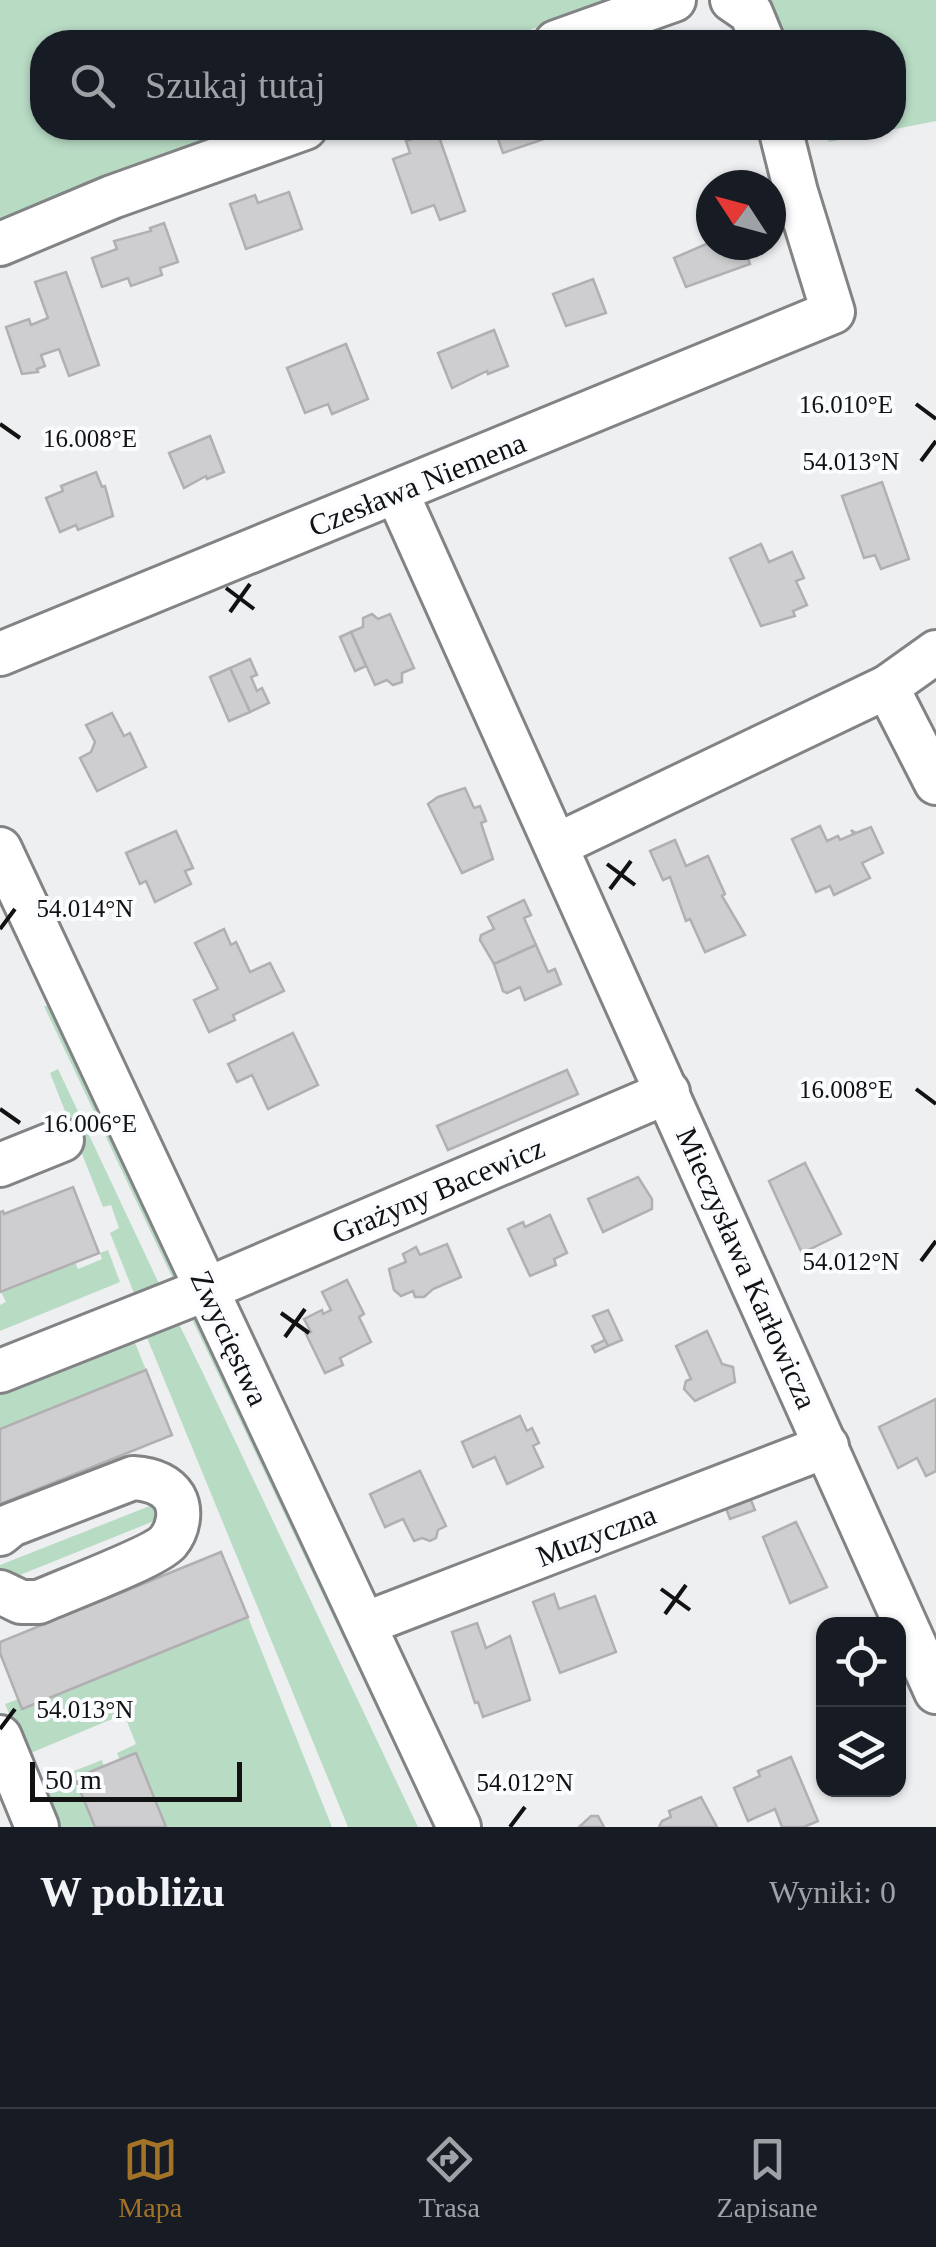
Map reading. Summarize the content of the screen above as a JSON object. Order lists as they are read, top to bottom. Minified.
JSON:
{"streets":{"street":["Czesława Niemena","Grażyny Bacewicz","Mieczysława Karłowicza","Zwycięstwa","Muzyczna"]},"crossings":[["Czesława Niemena","Mieczysława Karłowicza"],["Grażyny Bacewicz","Mieczysława Karłowicza"],["Grażyny Bacewicz","Zwycięstwa"],["Mieczysława Karłowicza","Muzyczna"],["Zwycięstwa","Muzyczna"]],"scale_bar":"50 m","north":"top left","page":{"search":"Szukaj tutaj","scale":"50 m","heading":["W pobliżu","Wyniki: 0"],"nav":["Mapa","Trasa","Zapisane"]},"coordinates":["16.010°E","16.008°E","54.013°N","54.014°N","16.006°E","54.012°N"]}
